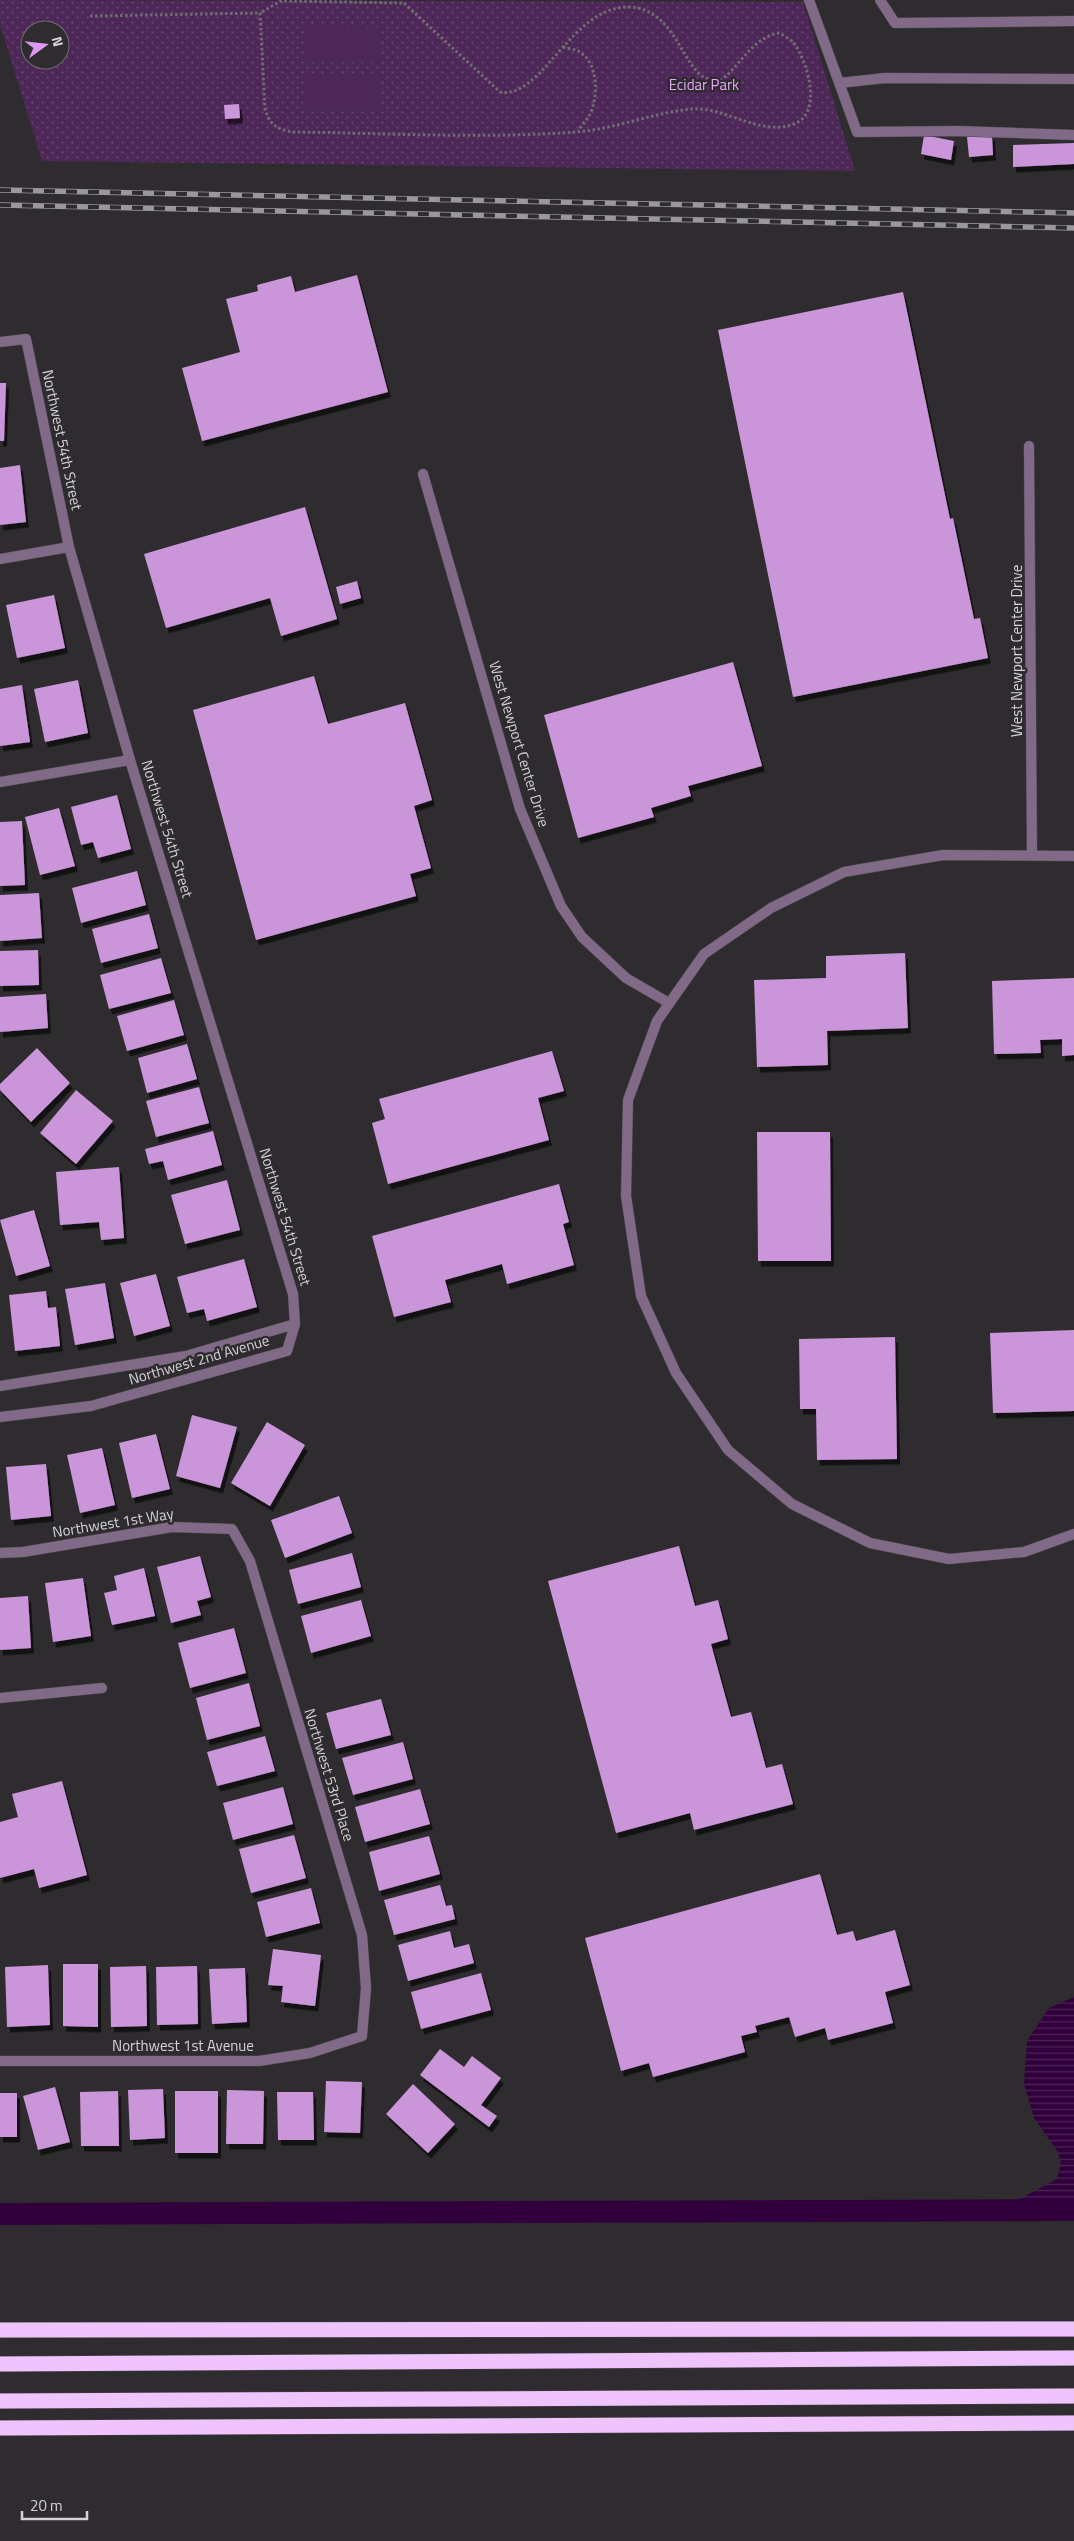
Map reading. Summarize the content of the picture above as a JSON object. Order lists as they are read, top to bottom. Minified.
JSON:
{"streets":{"street":["Northwest 54th Street","West Newport Center Drive","Northwest 2nd Avenue","Northwest 1st Way","Northwest 53rd Place","Northwest 1st Avenue"]},"crossings":[["Northwest 54th Street","Northwest 2nd Avenue"],["Northwest 1st Way","Northwest 53rd Place"],["Northwest 53rd Place","Northwest 1st Avenue"]],"parks":["Ecidar Park"],"scale_bar":"20 m","north":"right"}
